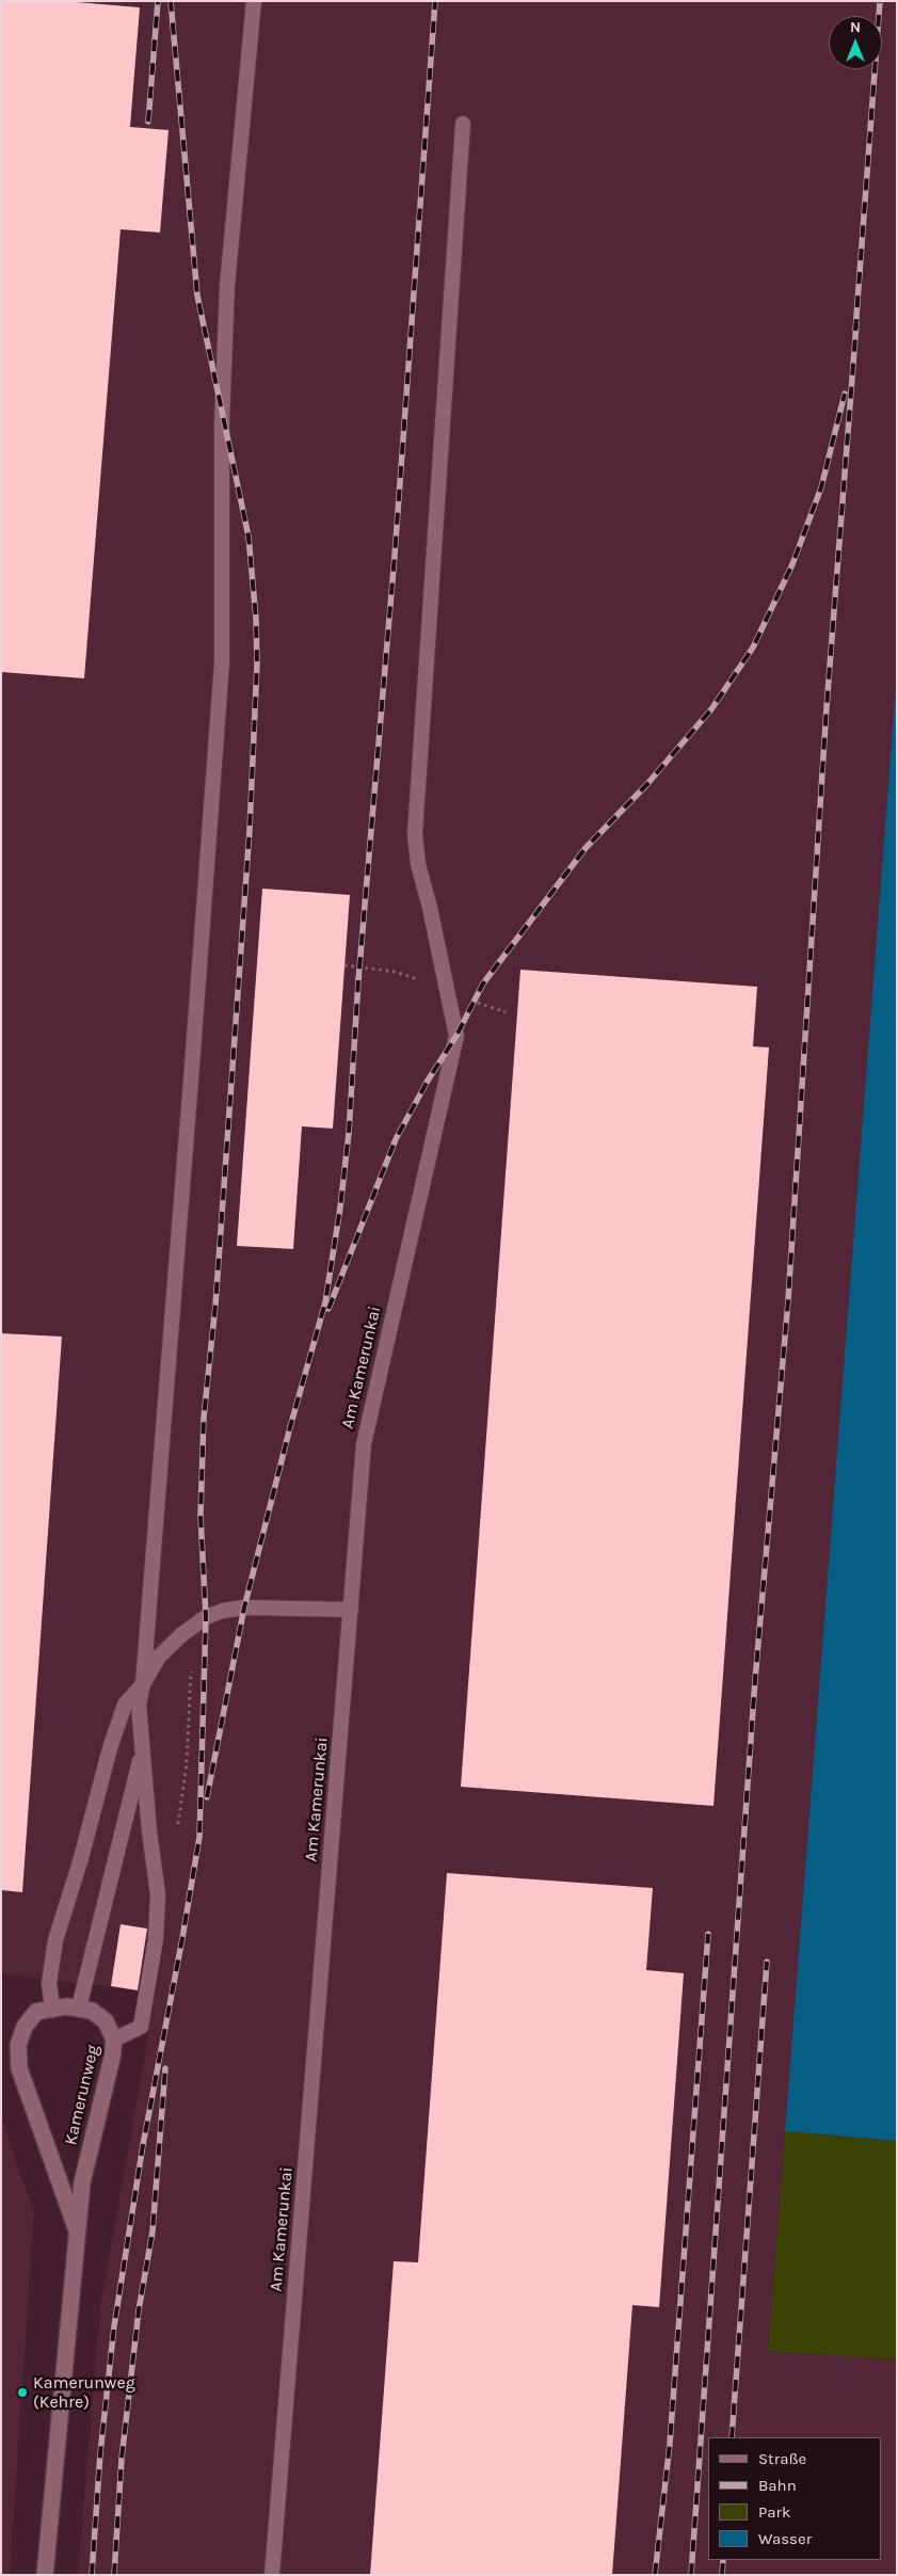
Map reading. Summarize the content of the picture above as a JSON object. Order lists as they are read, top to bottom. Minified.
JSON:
{"streets":{"street":["Kamerunweg"],"lane":["Am Kamerunkai"]},"places":["Kamerunweg (Kehre)"],"legend":["Straße","Bahn","Park","Wasser"],"north":"top"}
